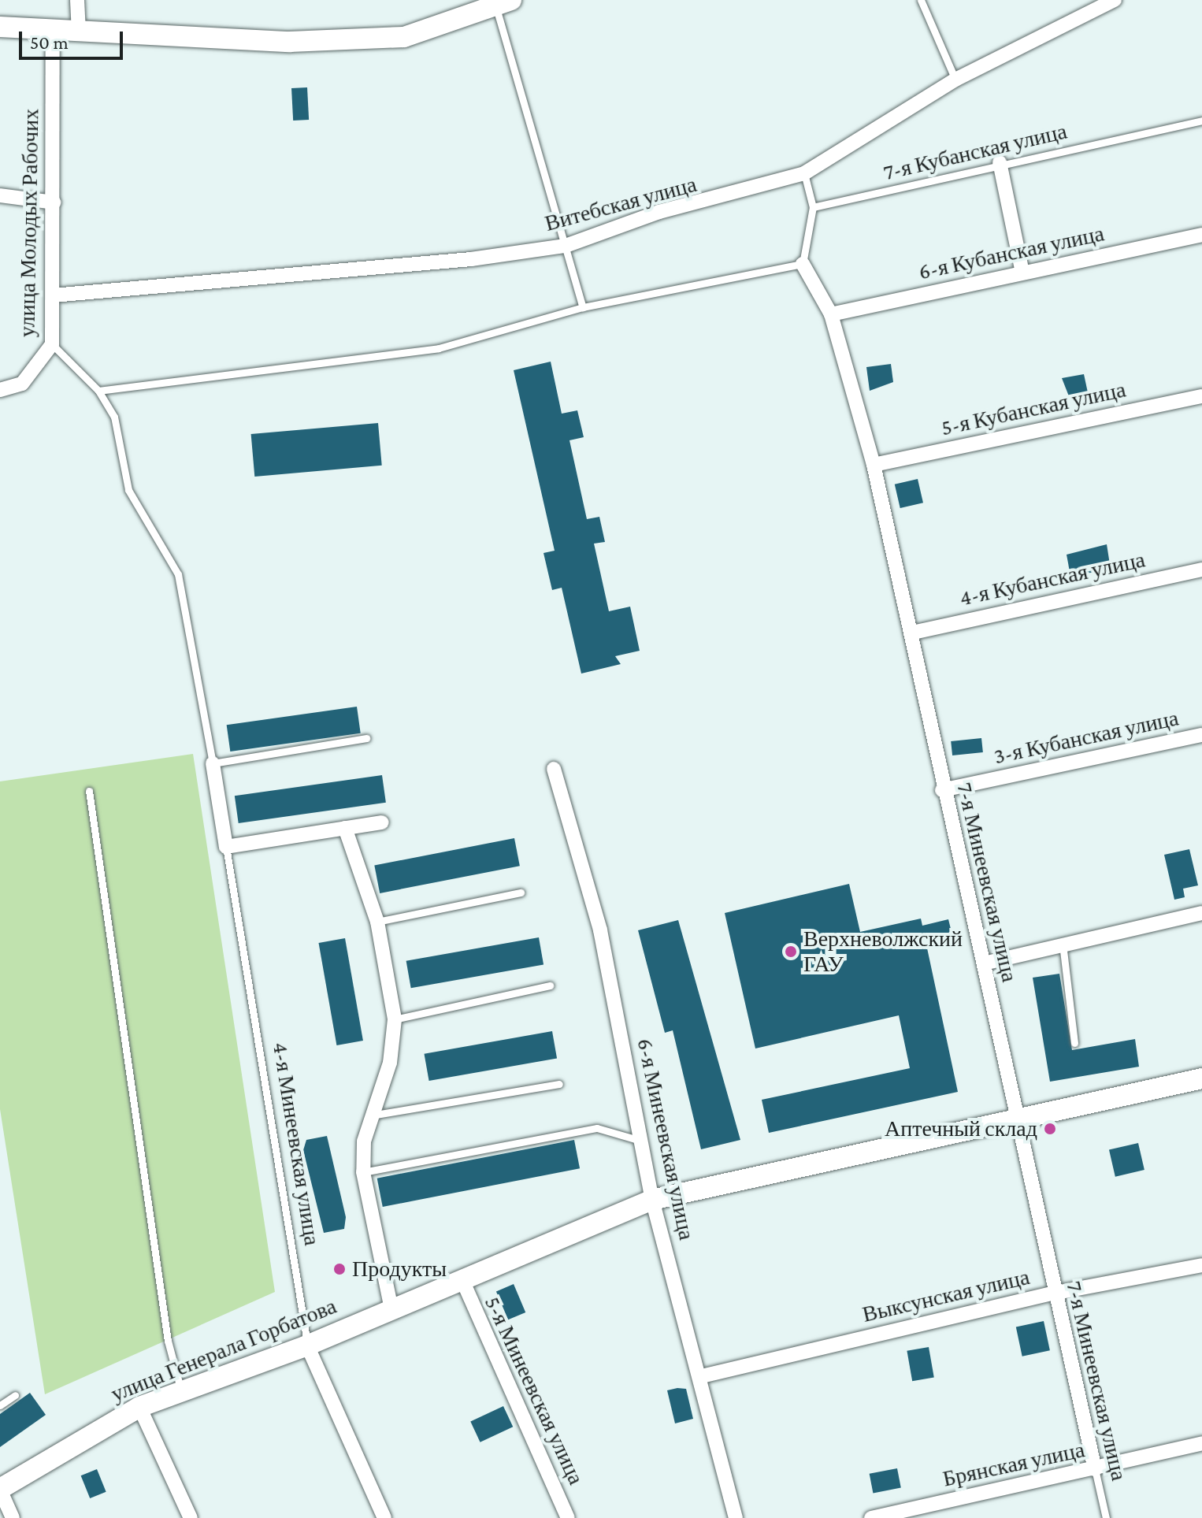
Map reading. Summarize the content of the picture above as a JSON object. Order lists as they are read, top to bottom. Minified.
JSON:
{"streets":{"street":["Витебская улица","улица Молодых Рабочих","6-я Кубанская улица","5-я Кубанская улица","4-я Кубанская улица","3-я Кубанская улица","7-я Минеевская улица","6-я Минеевская улица","4-я Минеевская улица","Выксунская улица","улица Генерала Горбатова","5-я Минеевская улица","Брянская улица"],"lane":["7-я Кубанская улица"]},"crossings":[["Витебская улица","улица Молодых Рабочих"],["6-я Кубанская улица","7-я Минеевская улица"],["5-я Кубанская улица","7-я Минеевская улица"],["4-я Кубанская улица","7-я Минеевская улица"],["3-я Кубанская улица","7-я Минеевская улица"],["7-я Минеевская улица","Выксунская улица"],["7-я Минеевская улица","улица Генерала Горбатова"],["7-я Минеевская улица","Брянская улица"],["6-я Минеевская улица","Выксунская улица"],["6-я Минеевская улица","улица Генерала Горбатова"],["4-я Минеевская улица","улица Генерала Горбатова"],["улица Генерала Горбатова","5-я Минеевская улица"]],"places":["Верхневолжский ГАУ","Аптечный склад","Продукты"],"scale_bar":"50 m"}
